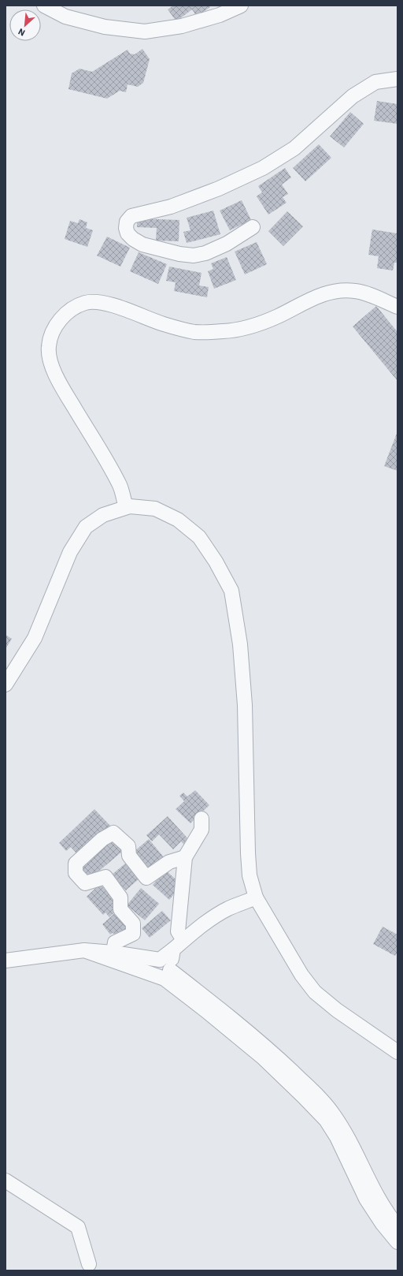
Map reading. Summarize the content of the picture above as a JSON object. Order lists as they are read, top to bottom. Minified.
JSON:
{"north":"bottom left"}
